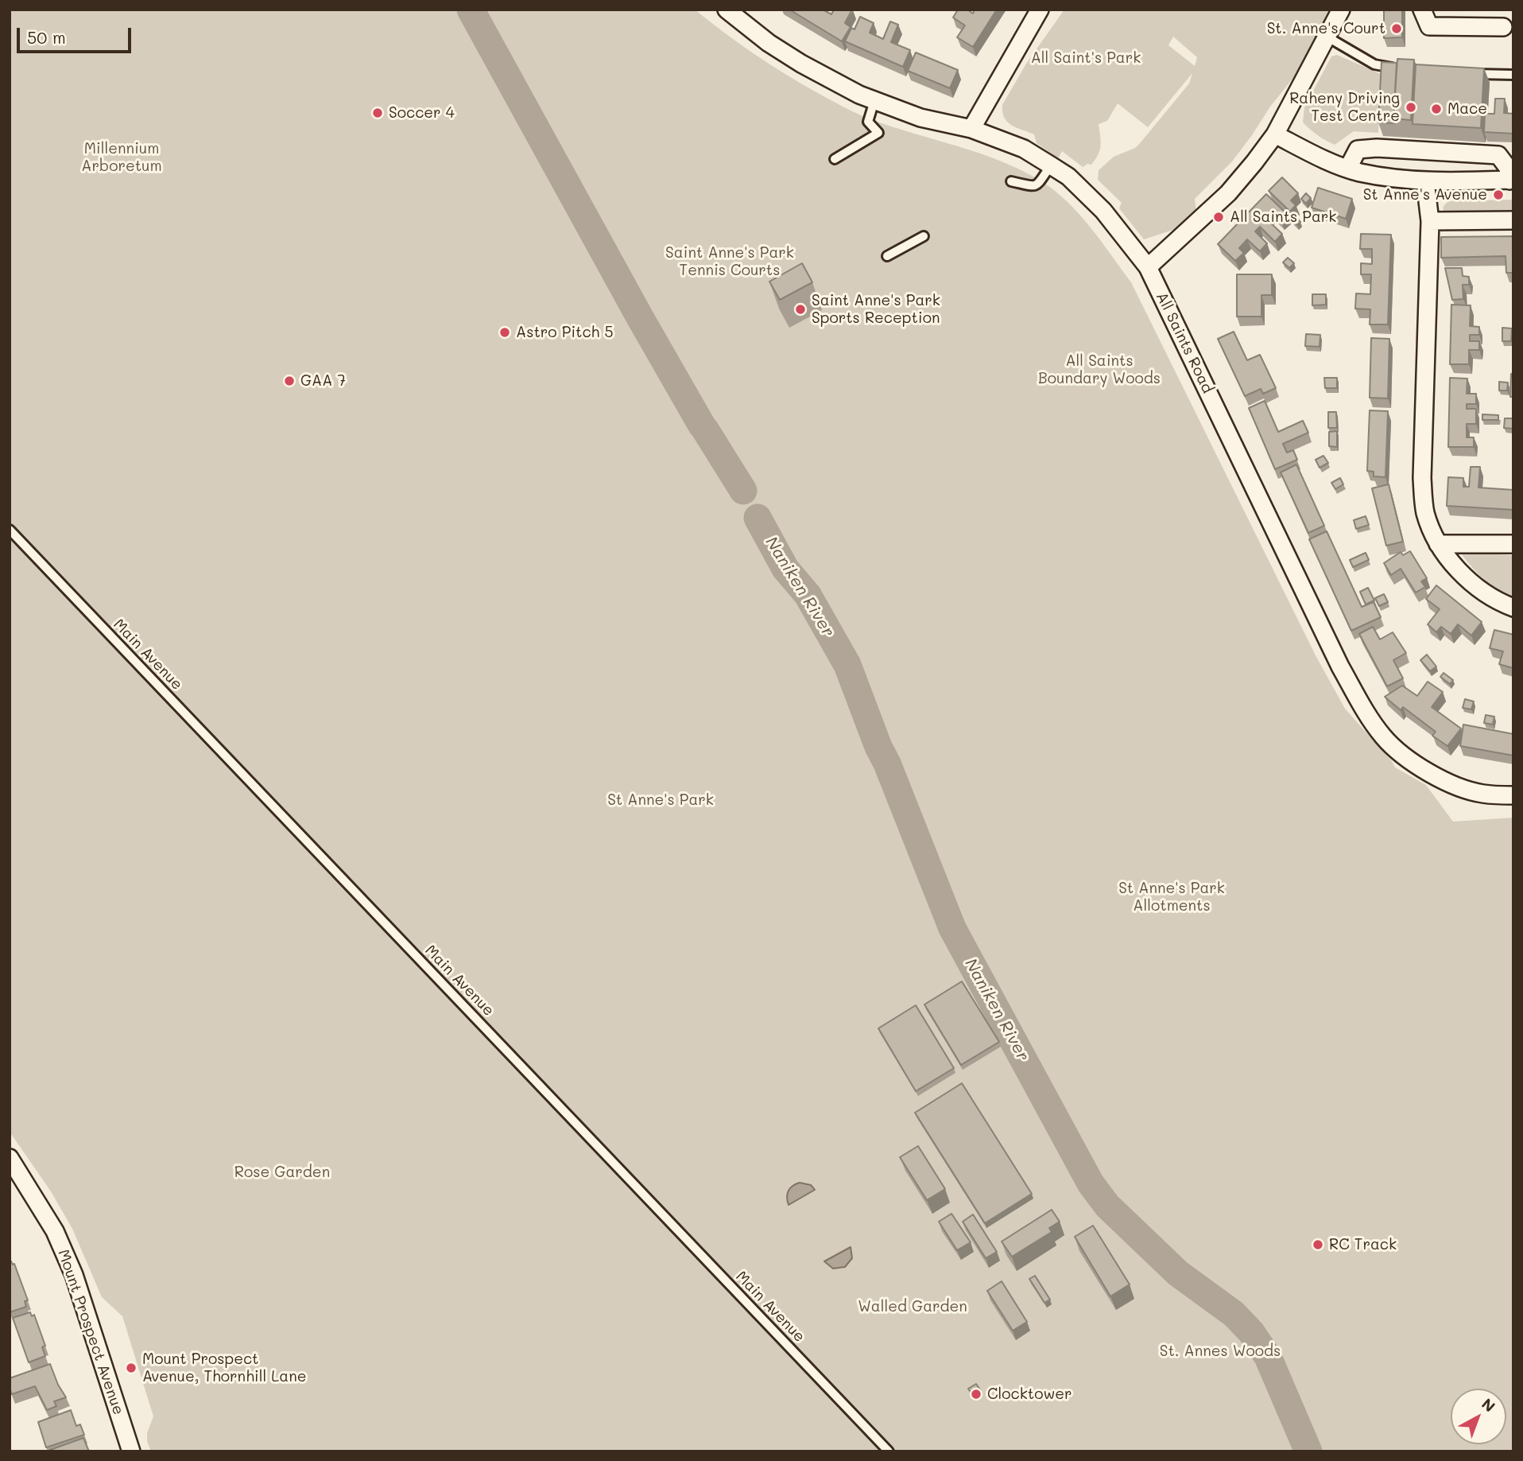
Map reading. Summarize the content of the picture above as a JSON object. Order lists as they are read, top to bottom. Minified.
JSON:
{"streets":{"street":["All Saints Road","Mount Prospect Avenue"],"lane":["Main Avenue"]},"water":["Naniken River"],"parks":["All Saint's Park","Millennium Arboretum","Saint Anne's Park Tennis Courts","All Saints Boundary Woods","St Anne's Park","St Anne's Park Allotments","Rose Garden","Walled Garden","St. Annes Woods"],"places":["St. Anne's Court","Raheny Driving Test Centre","Mace","Soccer 4","St Anne's Avenue","All Saints Park","Saint Anne's Park Sports Reception","Astro Pitch 5","GAA 7","RC Track","Mount Prospect Avenue, Thornhill Lane","Clocktower"],"scale_bar":"50 m","north":"top right"}
